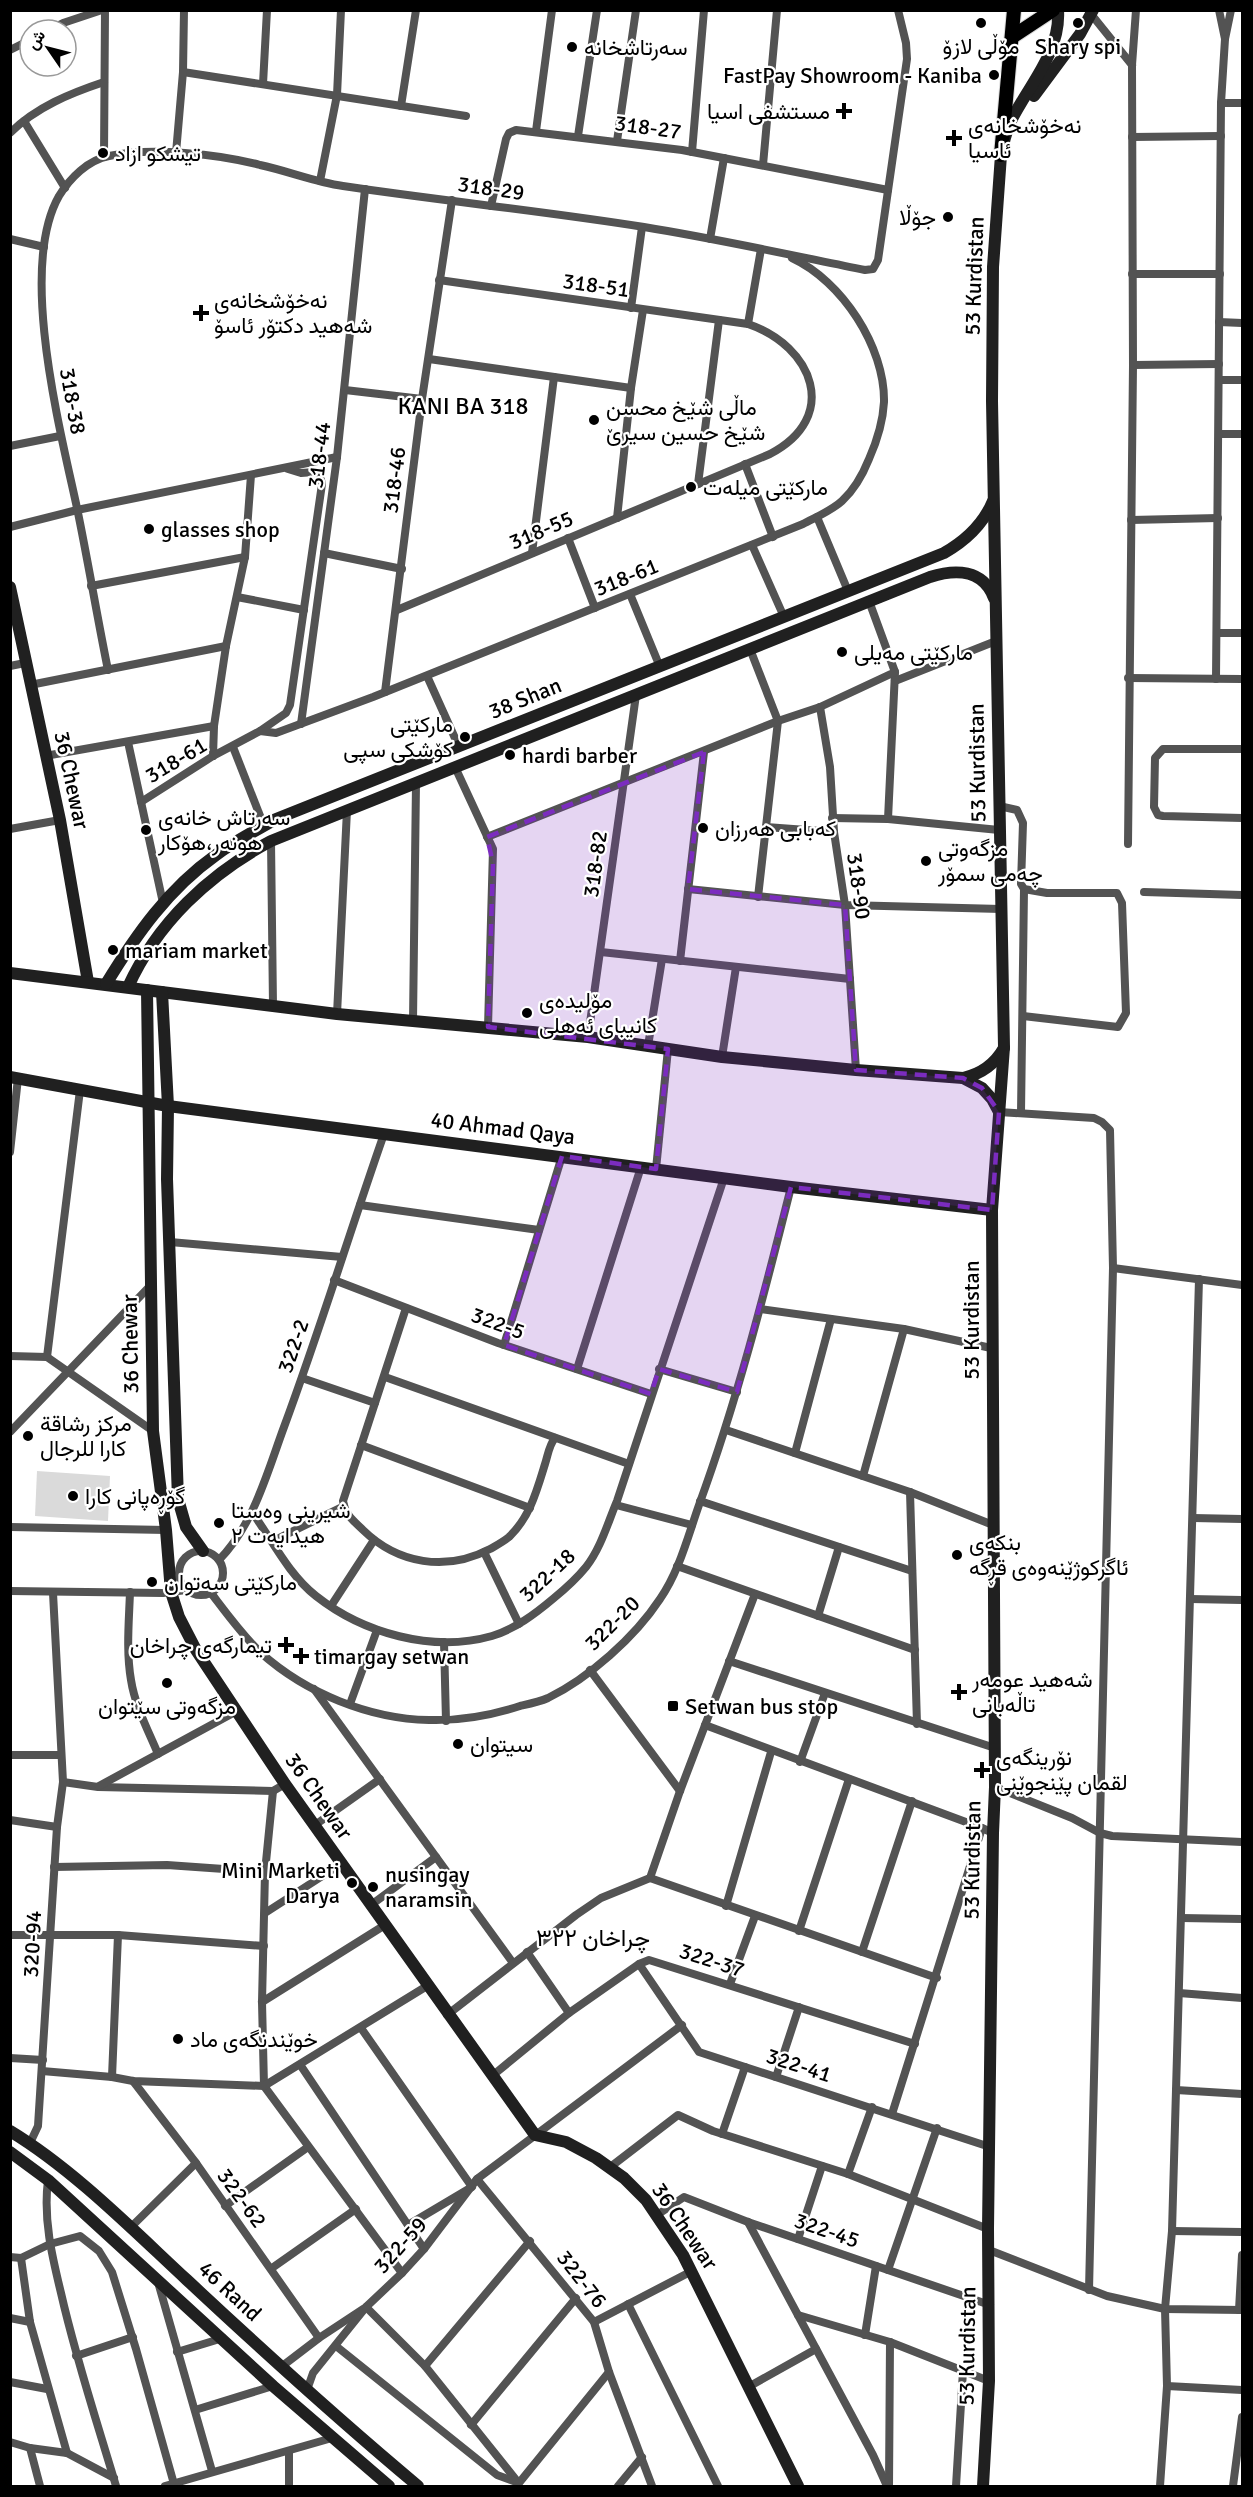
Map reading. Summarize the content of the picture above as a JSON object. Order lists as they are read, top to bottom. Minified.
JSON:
{"streets":{"street":["318-27","318-29","53 Kurdistan","318-51","318-38","318-44","318-46","318-55","318-61","38 Shan","36 Chewar","318-82","318-90","40 Ahmad Qaya","322-5","322-2","322-18","322-20","320-94","322-37","322-41","322-62","322-45","322-59","322-76","46 Rand"]},"crossings":[["318-27","318-29"],["318-29","318-38"],["318-29","318-44"],["318-29","318-46"],["318-29","318-61"],["53 Kurdistan","38 Shan"],["53 Kurdistan","40 Ahmad Qaya"],["53 Kurdistan","322-41"],["53 Kurdistan","322-45"],["318-51","318-46"],["318-51","318-55"],["318-44","318-61"],["318-46","318-55"],["318-46","318-61"],["38 Shan","318-82"],["36 Chewar","40 Ahmad Qaya"],["36 Chewar","322-45"],["36 Chewar","322-59"],["40 Ahmad Qaya","322-2"],["40 Ahmad Qaya","322-18"],["40 Ahmad Qaya","322-20"],["322-5","322-2"],["322-5","322-18"],["322-2","322-18"],["322-2","322-20"],["320-94","46 Rand"],["322-37","322-41"],["322-41","322-59"],["322-59","322-76"],["322-59","46 Rand"]],"districts":["KANI BA 318","چراخان ٣٢٢"],"places":{"other":["مۆڵی لازۆ","Shary spi","سەرتاشخانە","FastPay Showroom - Kaniba","تيشكو ازاد","جۆڵا","ماڵی شێخ محسن شێخ حسین سیرێ","مارکێتی میلەت","glasses shop","مارکێتی مەیلی","مارکێتی کۆشکی سپی","hardi barber","کەبابی هەرزان","سەرتاش خانەی ھونەر،ھۆکار","مزگەوتی چەمی سمۆر","mariam market","مۆلیدەی کانیبای ئەهلی","مركز رشاقة كارا للرجال","گۆڕەپانی کارا","شیرینی وەستا هیدایەت ٢","بنکەی ئاگرکوژێنەوەی قڕگە","مارکێتی سەتوان","مزگەوتی سێتوان","سيتوان","Mini Marketi Darya","nusingay naramsin","خوێندنگەی ماد"],"health":["مستشفى اسيا","نه‌خۆشخانه‌ى ئاسیا","نەخۆشخانەی شەهید دکتۆر ئاسۆ","تیمارگەی چراخان","timargay setwan","شەهید عومەر تاڵەبانی","نۆرینگەی لقمان پێنجوێنی"],"transit":["Setwan bus stop"]},"north":"top left"}
